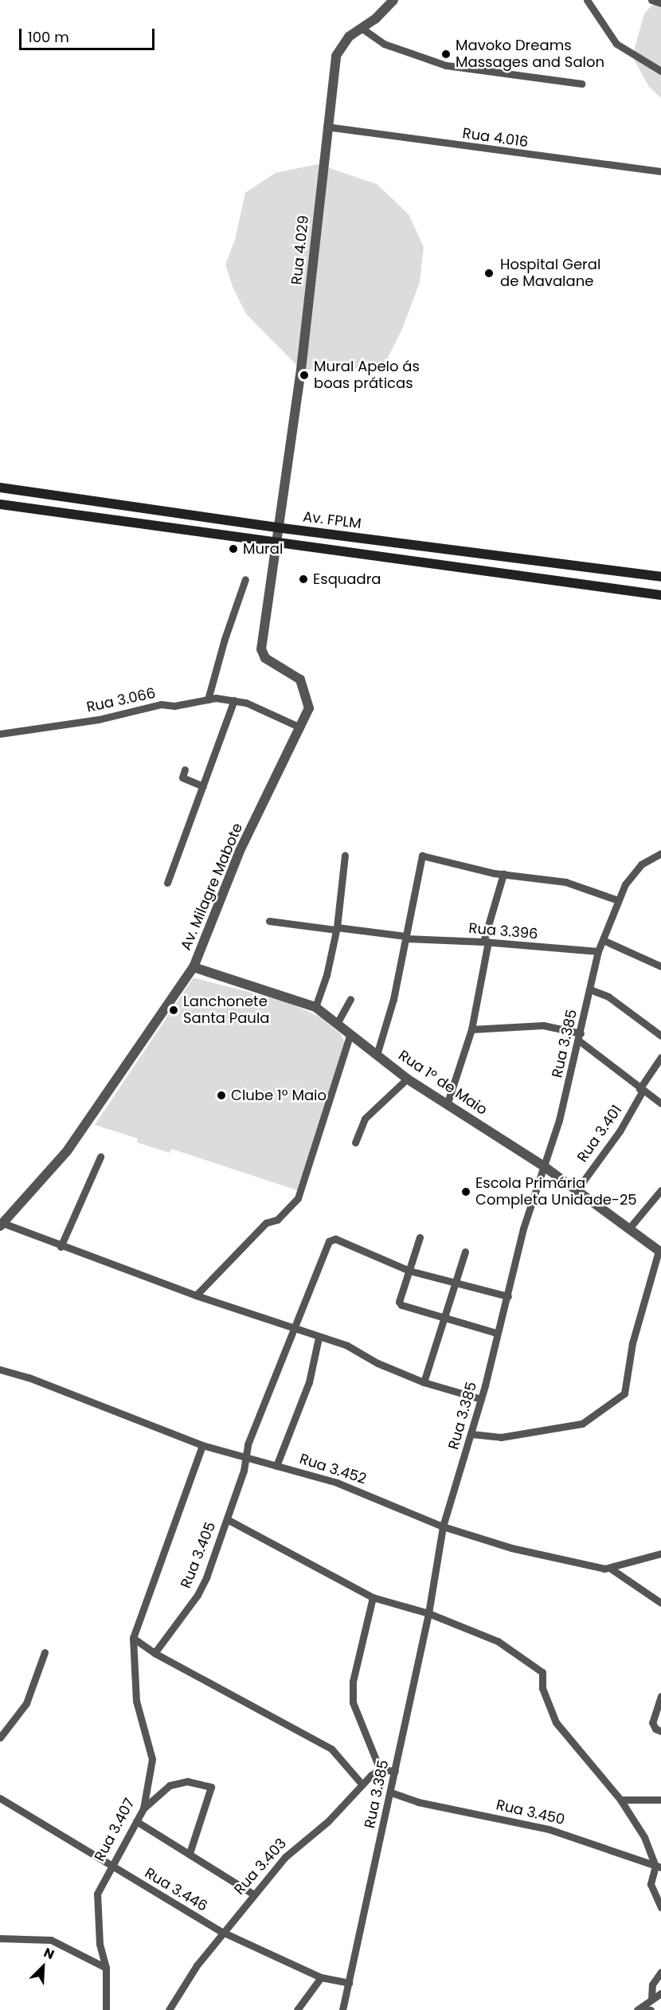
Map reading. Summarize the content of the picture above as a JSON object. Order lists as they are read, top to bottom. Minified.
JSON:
{"streets":{"main road":["Av. FPLM"],"street":["Rua 4.016","Rua 4.029","Rua 3.066","Av. Milagre Mabote","Rua 3.396","Rua 3.385","Rua 1º de Maio","Rua 3.401","Rua 3.452","Rua 3.405","Rua 3.450","Rua 3.407","Rua 3.403","Rua 3.446"]},"crossings":[["Rua 4.016","Rua 4.029"],["Rua 4.029","Av. FPLM"],["Rua 4.029","Av. Milagre Mabote"],["Av. FPLM","Av. Milagre Mabote"],["Rua 3.066","Av. Milagre Mabote"],["Av. Milagre Mabote","Rua 1º de Maio"],["Rua 3.396","Rua 3.385"],["Rua 3.385","Rua 1º de Maio"],["Rua 3.385","Rua 3.452"],["Rua 3.385","Rua 3.450"],["Rua 3.385","Rua 3.446"],["Rua 1º de Maio","Rua 3.401"],["Rua 3.452","Rua 3.405"],["Rua 3.452","Rua 3.407"],["Rua 3.407","Rua 3.446"],["Rua 3.403","Rua 3.446"]],"places":["Mavoko Dreams Massages and Salon","Hospital Geral de Mavalane","Mural Apelo ás boas práticas","Mural","Esquadra","Lanchonete Santa Paula","Clube 1º Maio","Escola Primária Completa Unidade-25"],"scale_bar":"100 m","north":"top right"}
